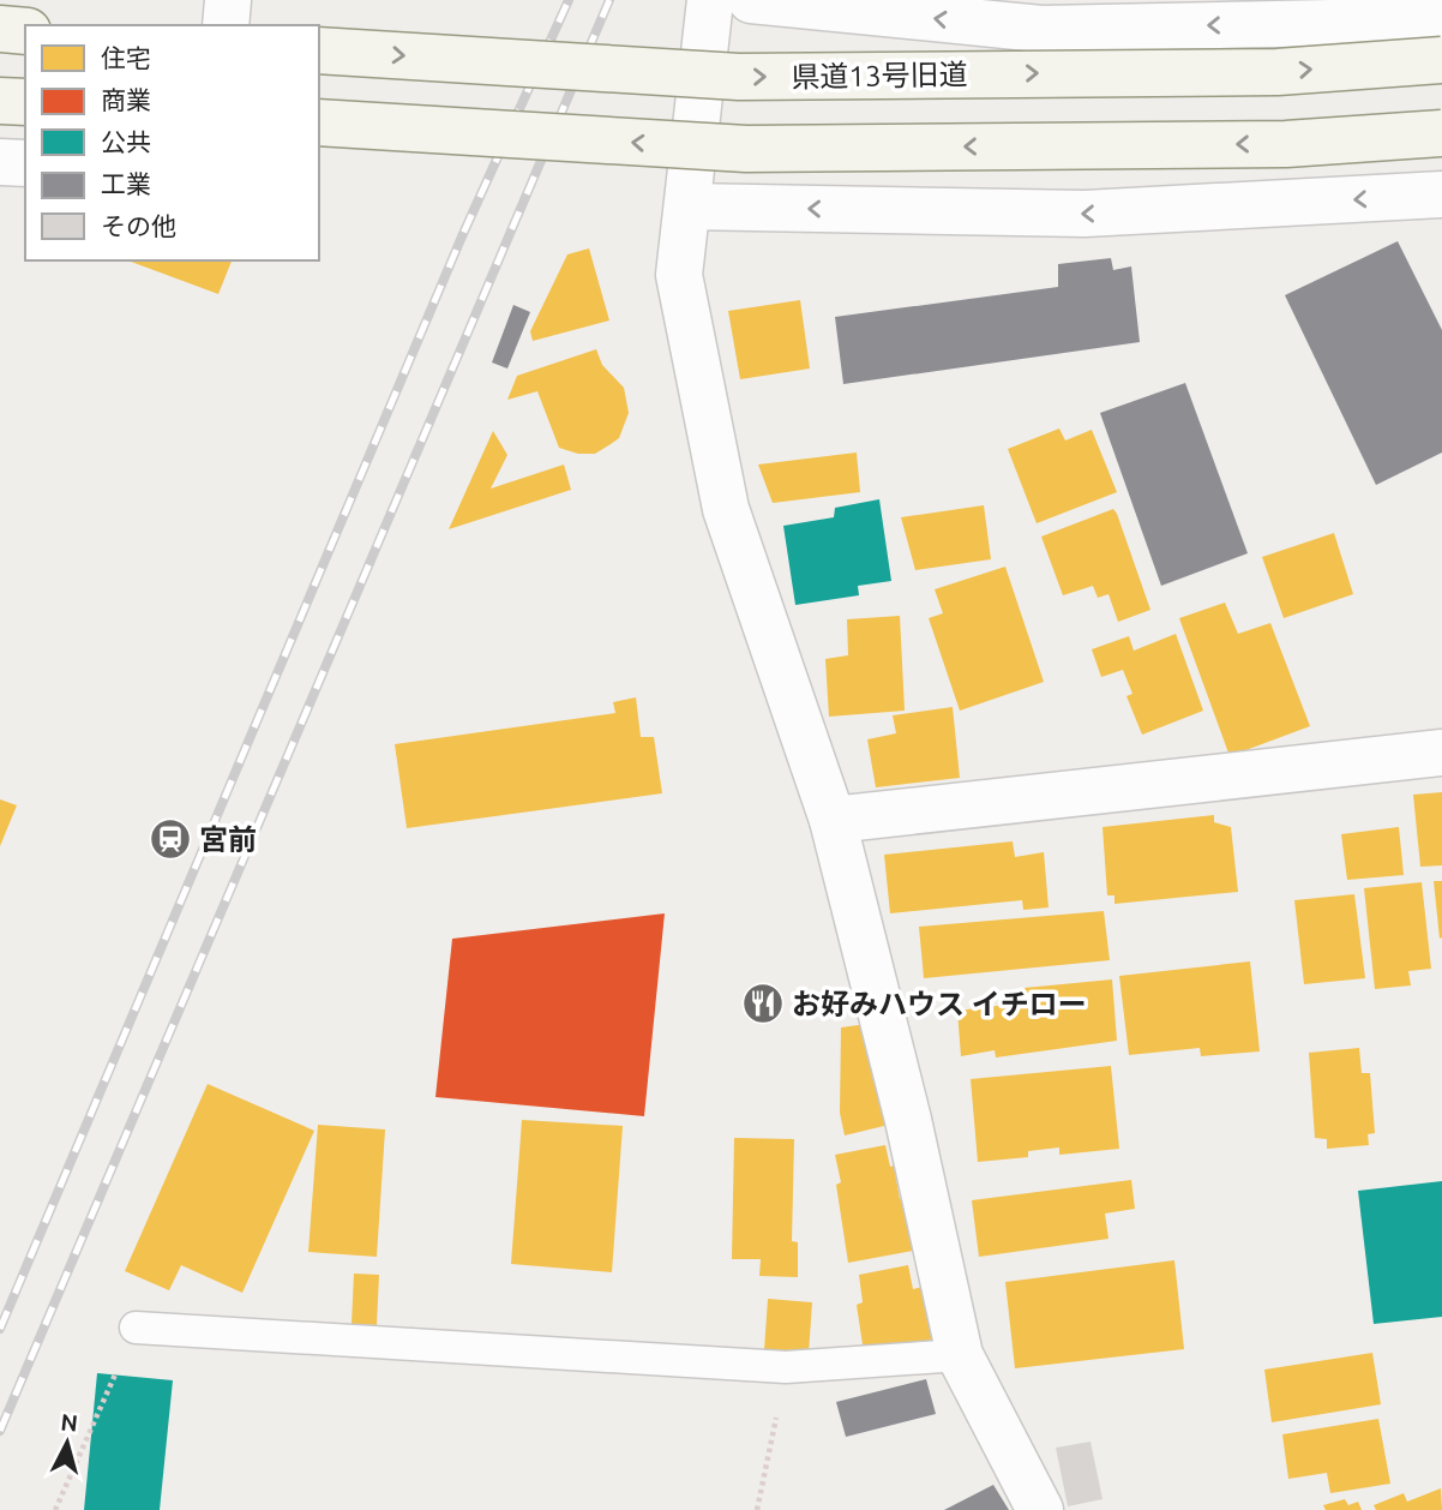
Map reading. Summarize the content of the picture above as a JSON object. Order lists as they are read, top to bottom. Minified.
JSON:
{"streets":{"street":["県道13号旧道"]},"places":{"station":["宮前"],"restaurant":["お好みハウス イチロー"]},"legend":["住宅","商業","公共","工業","その他"],"north":"top"}
